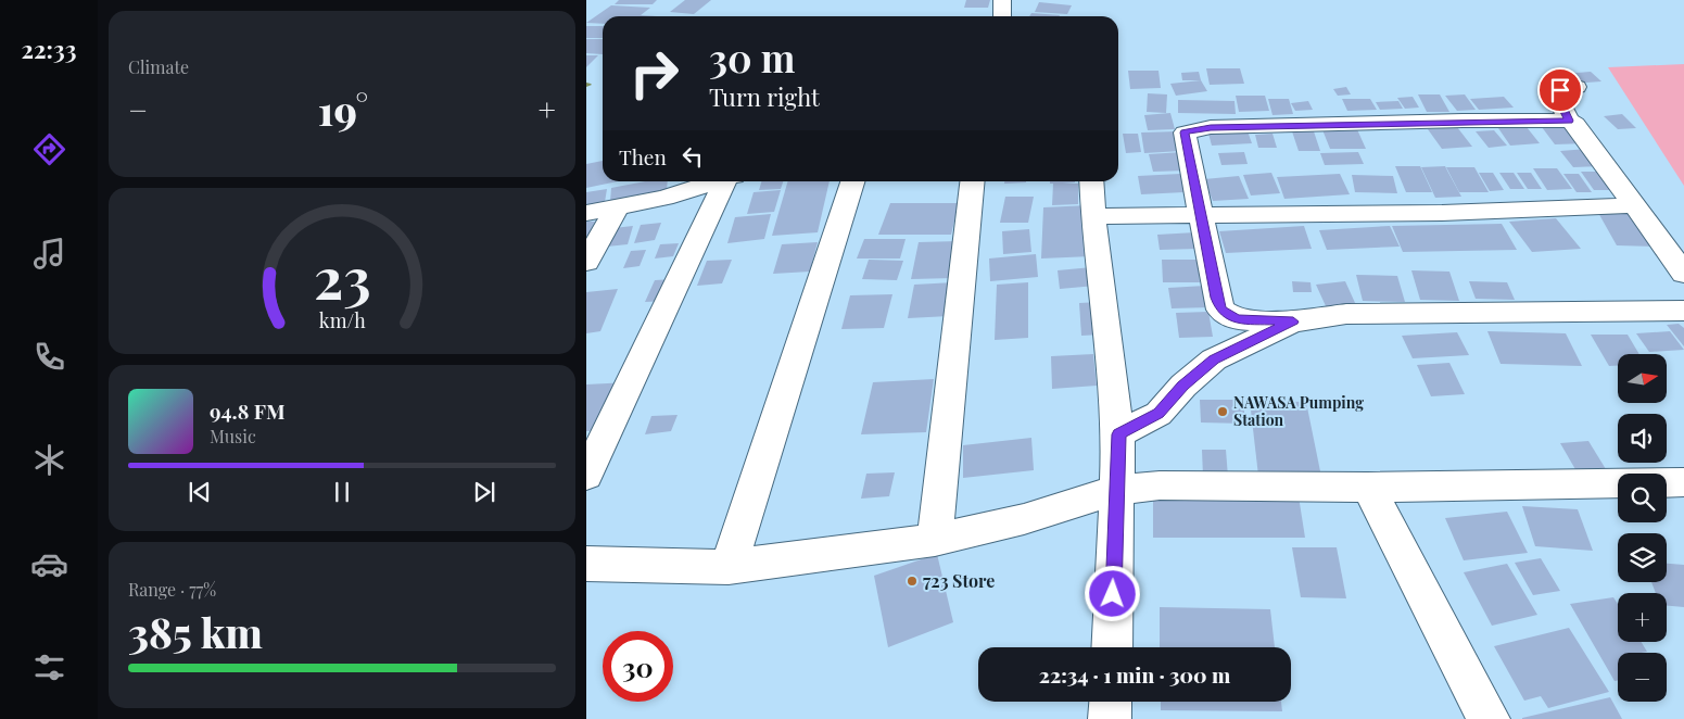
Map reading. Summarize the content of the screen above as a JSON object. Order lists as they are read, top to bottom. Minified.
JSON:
{"places":["NAWASA Pumping Station","723 Store"],"north":"right","page":{"tabs":"22:33","tile":["Climate",["Range · 77%","385 km"]],"turn":["30 m","Turn right"],"heat":["−","19°","+"],"then":"Then","map_buttons":["+","−"],"song":["94.8 FM","Music"],"limit":"30","trip":"22:34 · 1 min · 300 m","gauge":["23","km/h"]}}
